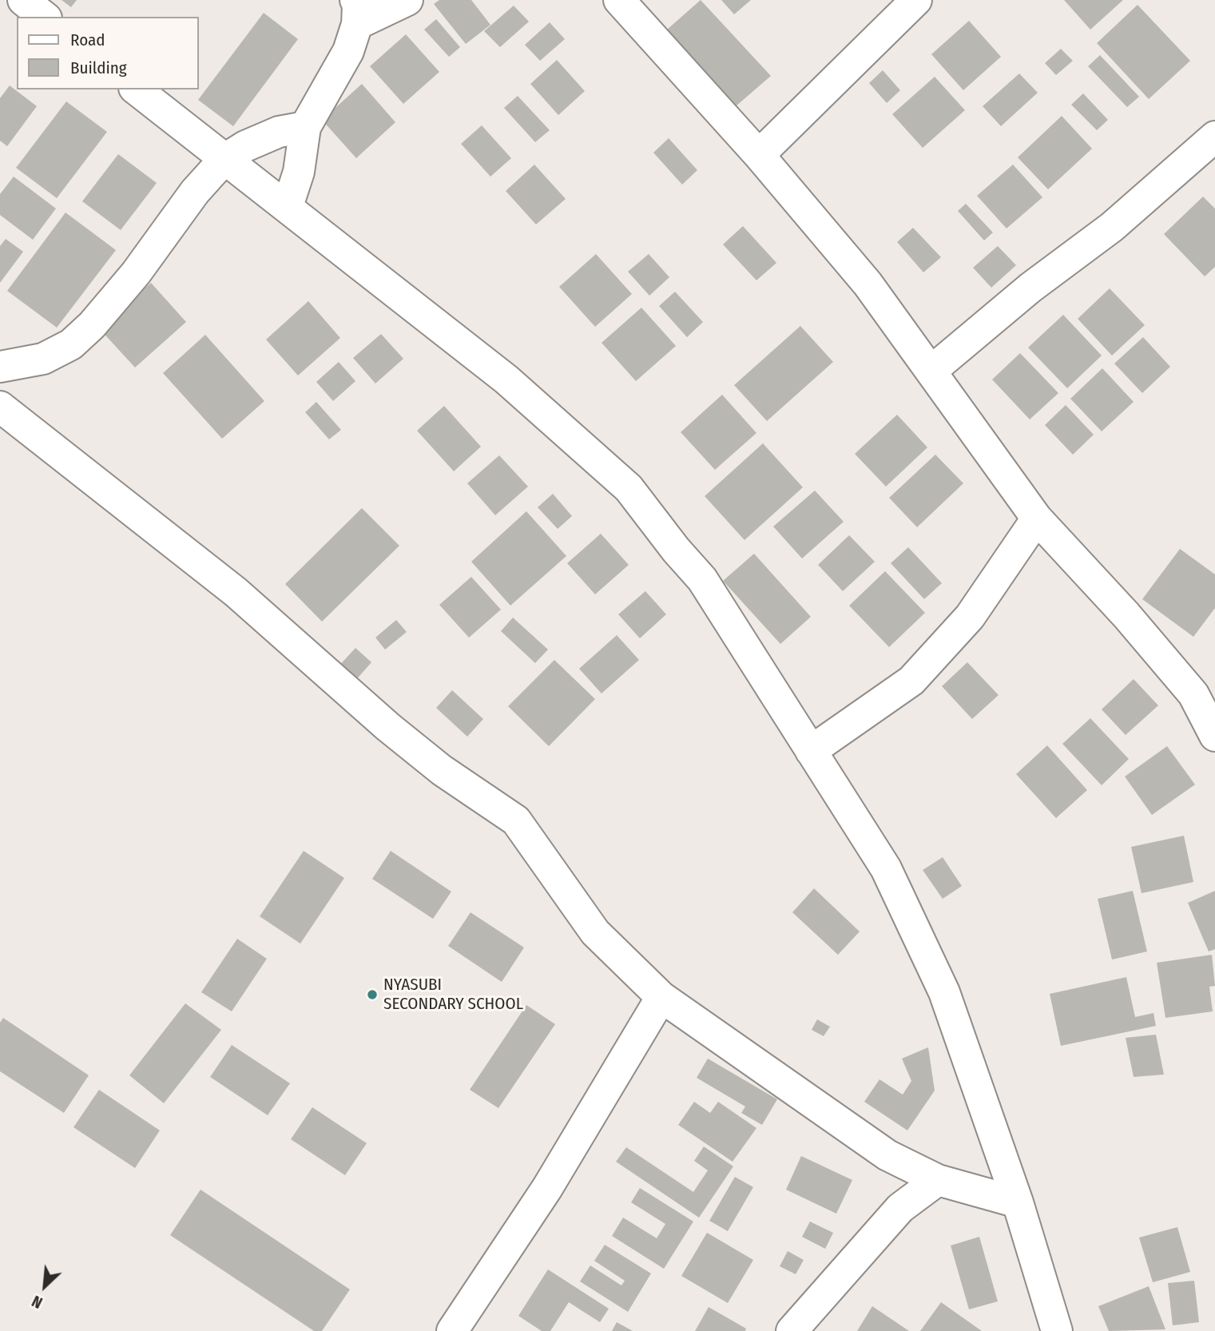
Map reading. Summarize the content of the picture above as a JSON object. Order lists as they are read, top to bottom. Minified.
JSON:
{"places":["NYASUBI SECONDARY SCHOOL"],"legend":["Road","Building"],"north":"bottom left"}
